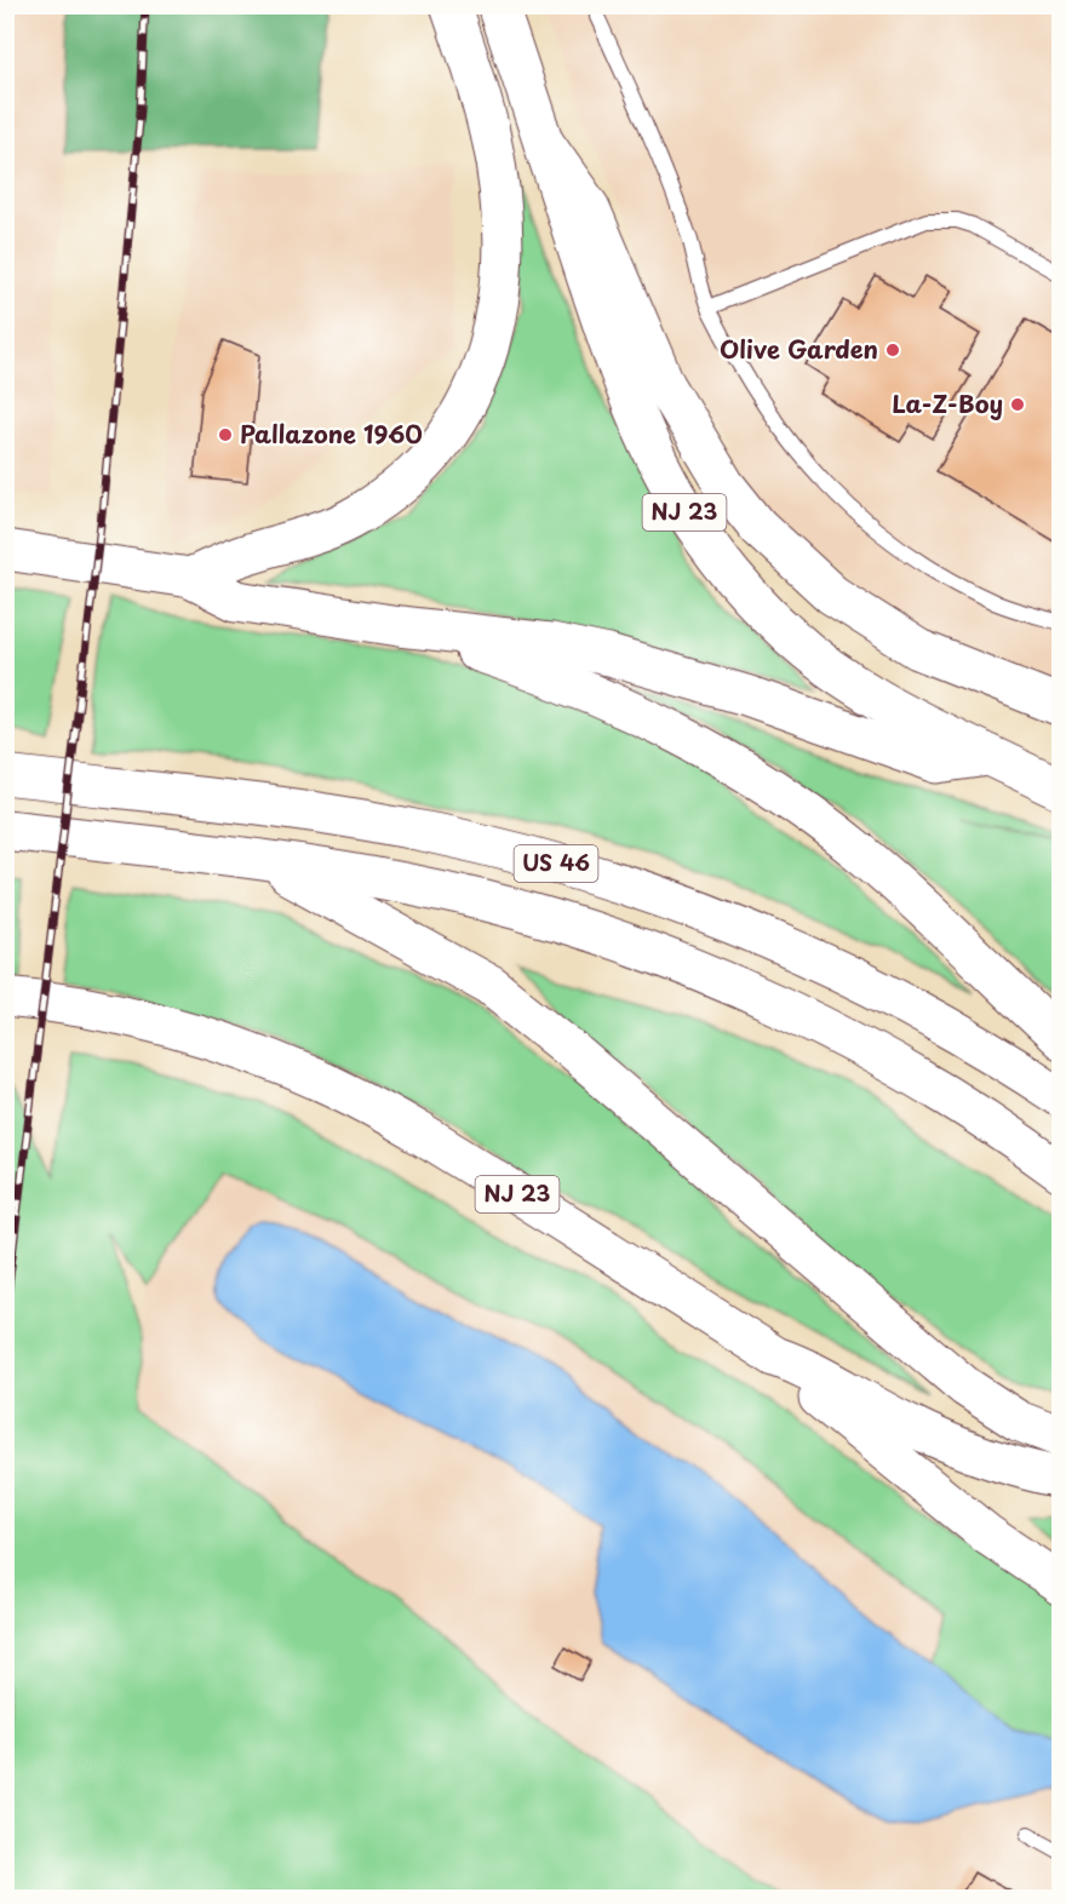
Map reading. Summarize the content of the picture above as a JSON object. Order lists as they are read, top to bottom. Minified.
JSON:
{"streets":{"main road":["NJ 23","US 46"]},"places":["Olive Garden","La-Z-Boy","Pallazone 1960"]}
